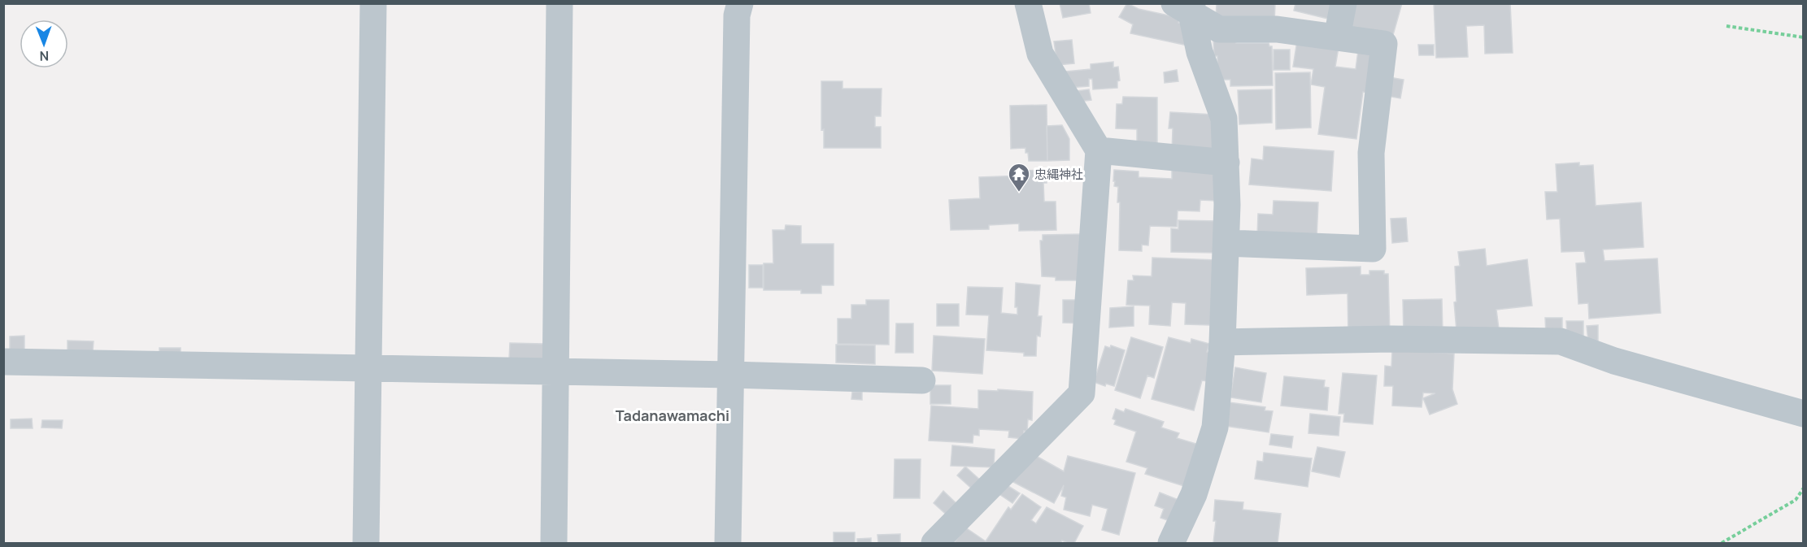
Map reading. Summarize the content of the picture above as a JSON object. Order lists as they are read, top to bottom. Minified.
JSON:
{"districts":["Tadanawamachi"],"places":{"temple":["忠縄神社"]},"north":"bottom"}
